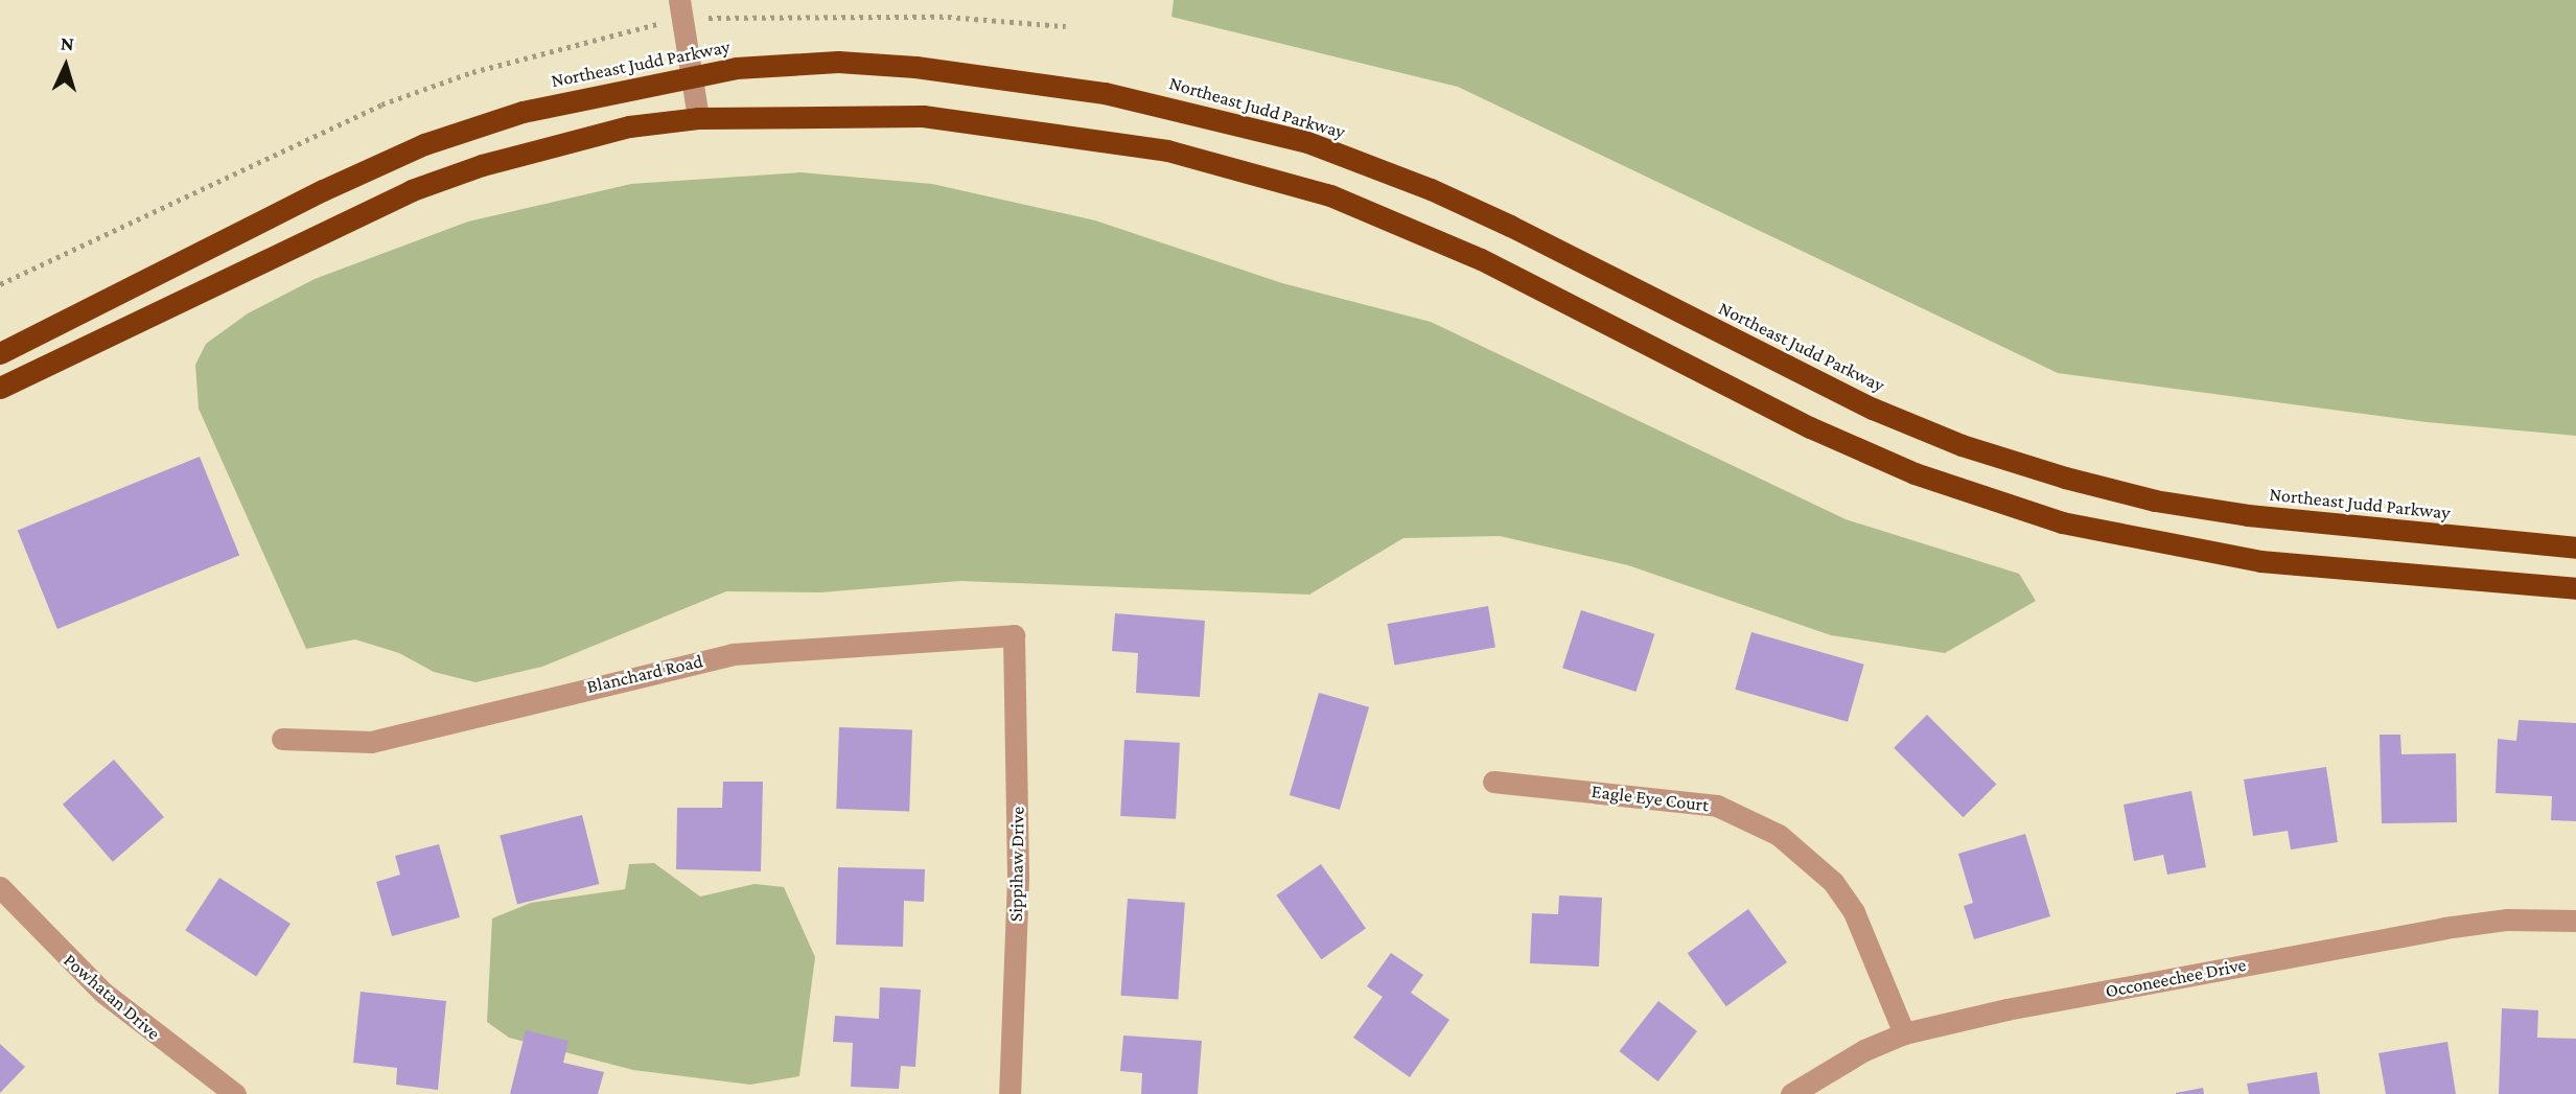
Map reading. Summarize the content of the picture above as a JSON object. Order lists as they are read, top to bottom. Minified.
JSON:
{"streets":{"highway":["Northeast Judd Parkway"],"street":["Blanchard Road","Eagle Eye Court","Sippihaw Drive","Occoneechee Drive","Powhatan Drive"]},"crossings":[["Blanchard Road","Sippihaw Drive"],["Eagle Eye Court","Occoneechee Drive"]],"north":"top"}
